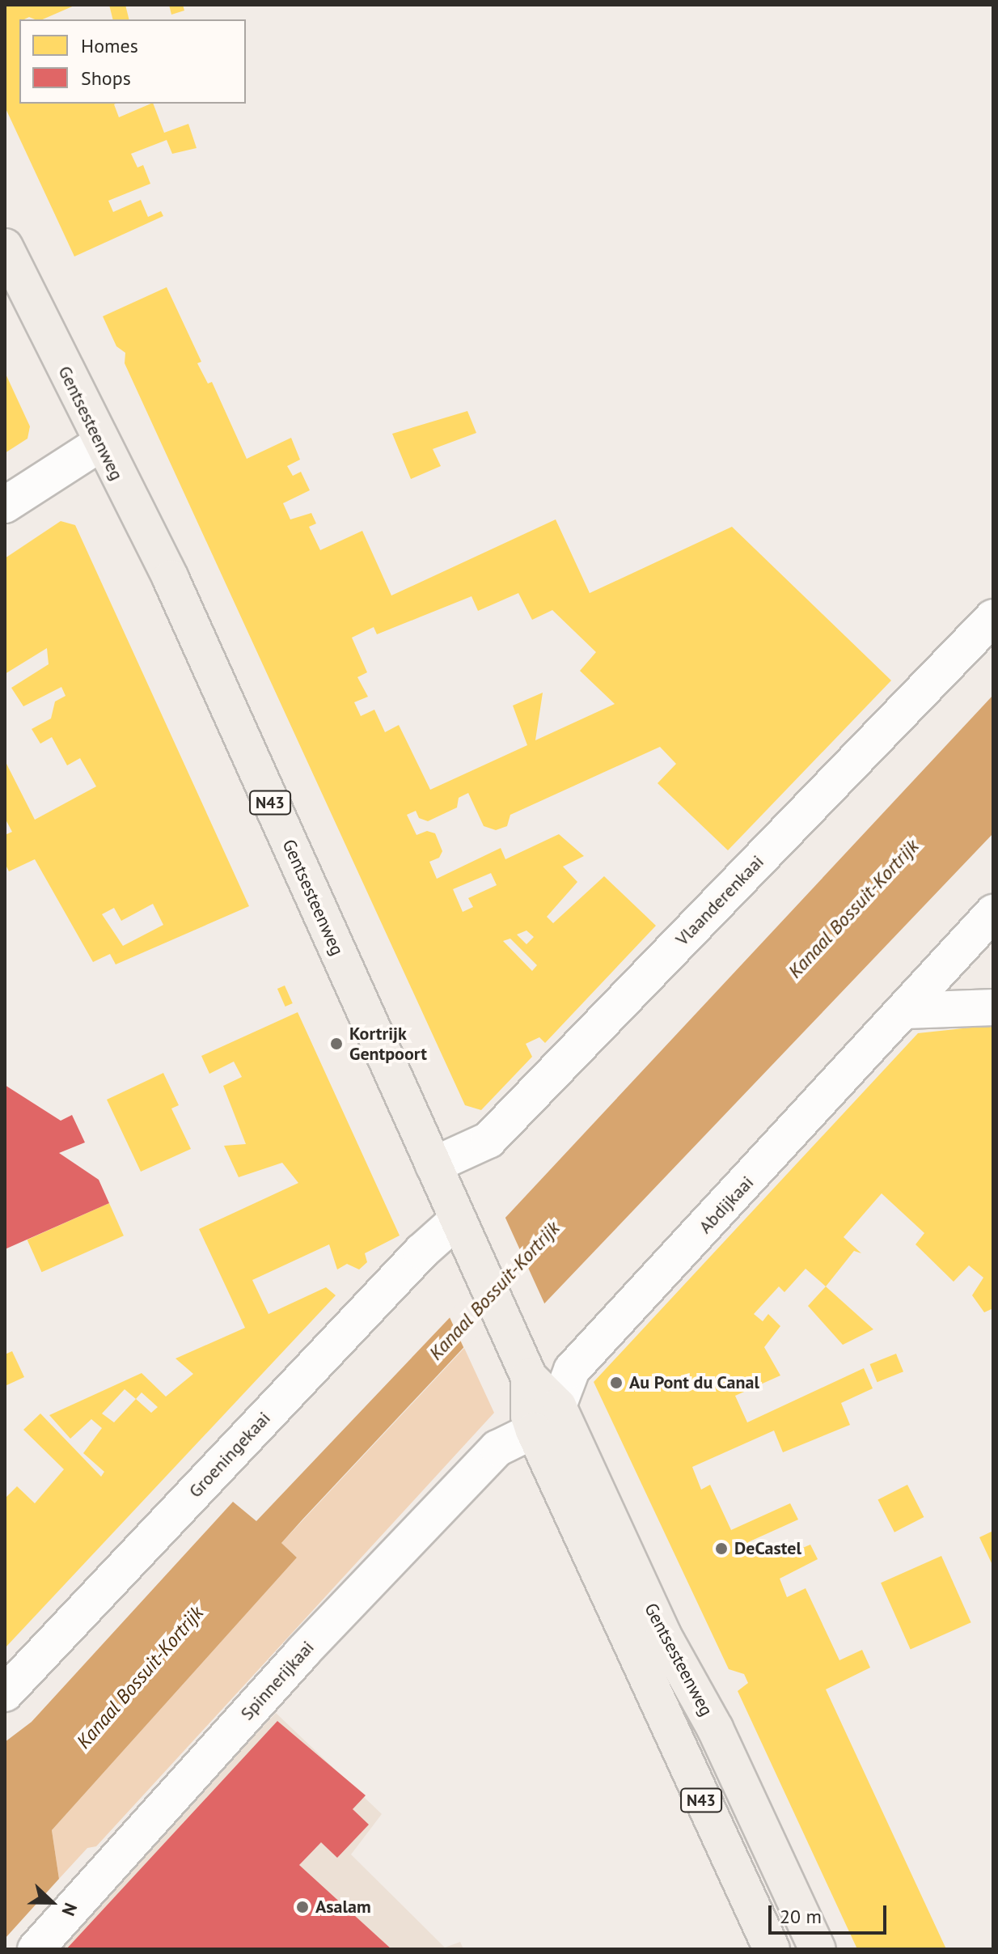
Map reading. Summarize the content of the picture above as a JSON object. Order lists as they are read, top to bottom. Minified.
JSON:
{"streets":{"main road":["Gentsesteenweg","N43"],"street":["Vlaanderenkaai","Abdijkaai","Groeningekaai","Spinnerijkaai"]},"crossings":[["Gentsesteenweg","Vlaanderenkaai"],["Gentsesteenweg","Abdijkaai"],["Gentsesteenweg","Groeningekaai"],["Gentsesteenweg","Spinnerijkaai"]],"water":["Kanaal Bossuit-Kortrijk"],"places":["Kortrijk Gentpoort","Au Pont du Canal","DeCastel","Asalam"],"legend":["Homes","Shops"],"scale_bar":"20 m","north":"right"}
